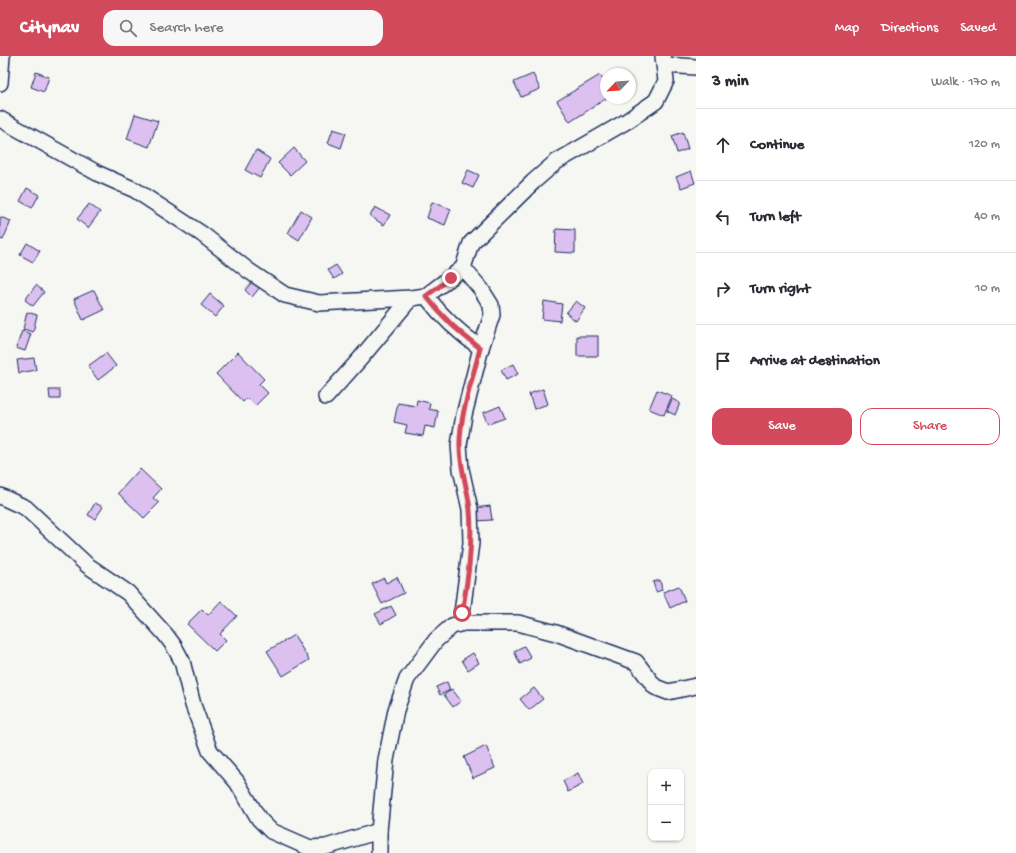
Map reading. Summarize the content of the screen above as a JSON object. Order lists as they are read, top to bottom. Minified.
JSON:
{"north":"bottom left","page":{"header":"Citynav","search":"Search here","nav":["Map","Directions","Saved"],"heading":["3 min","Walk · 170 m"],"list":[["Continue","120 m"],["Turn left","40 m"],["Turn right","10 m"],"Arrive at destination"],"buttons":["Save","Share"],"map_buttons":["+","−"]}}
